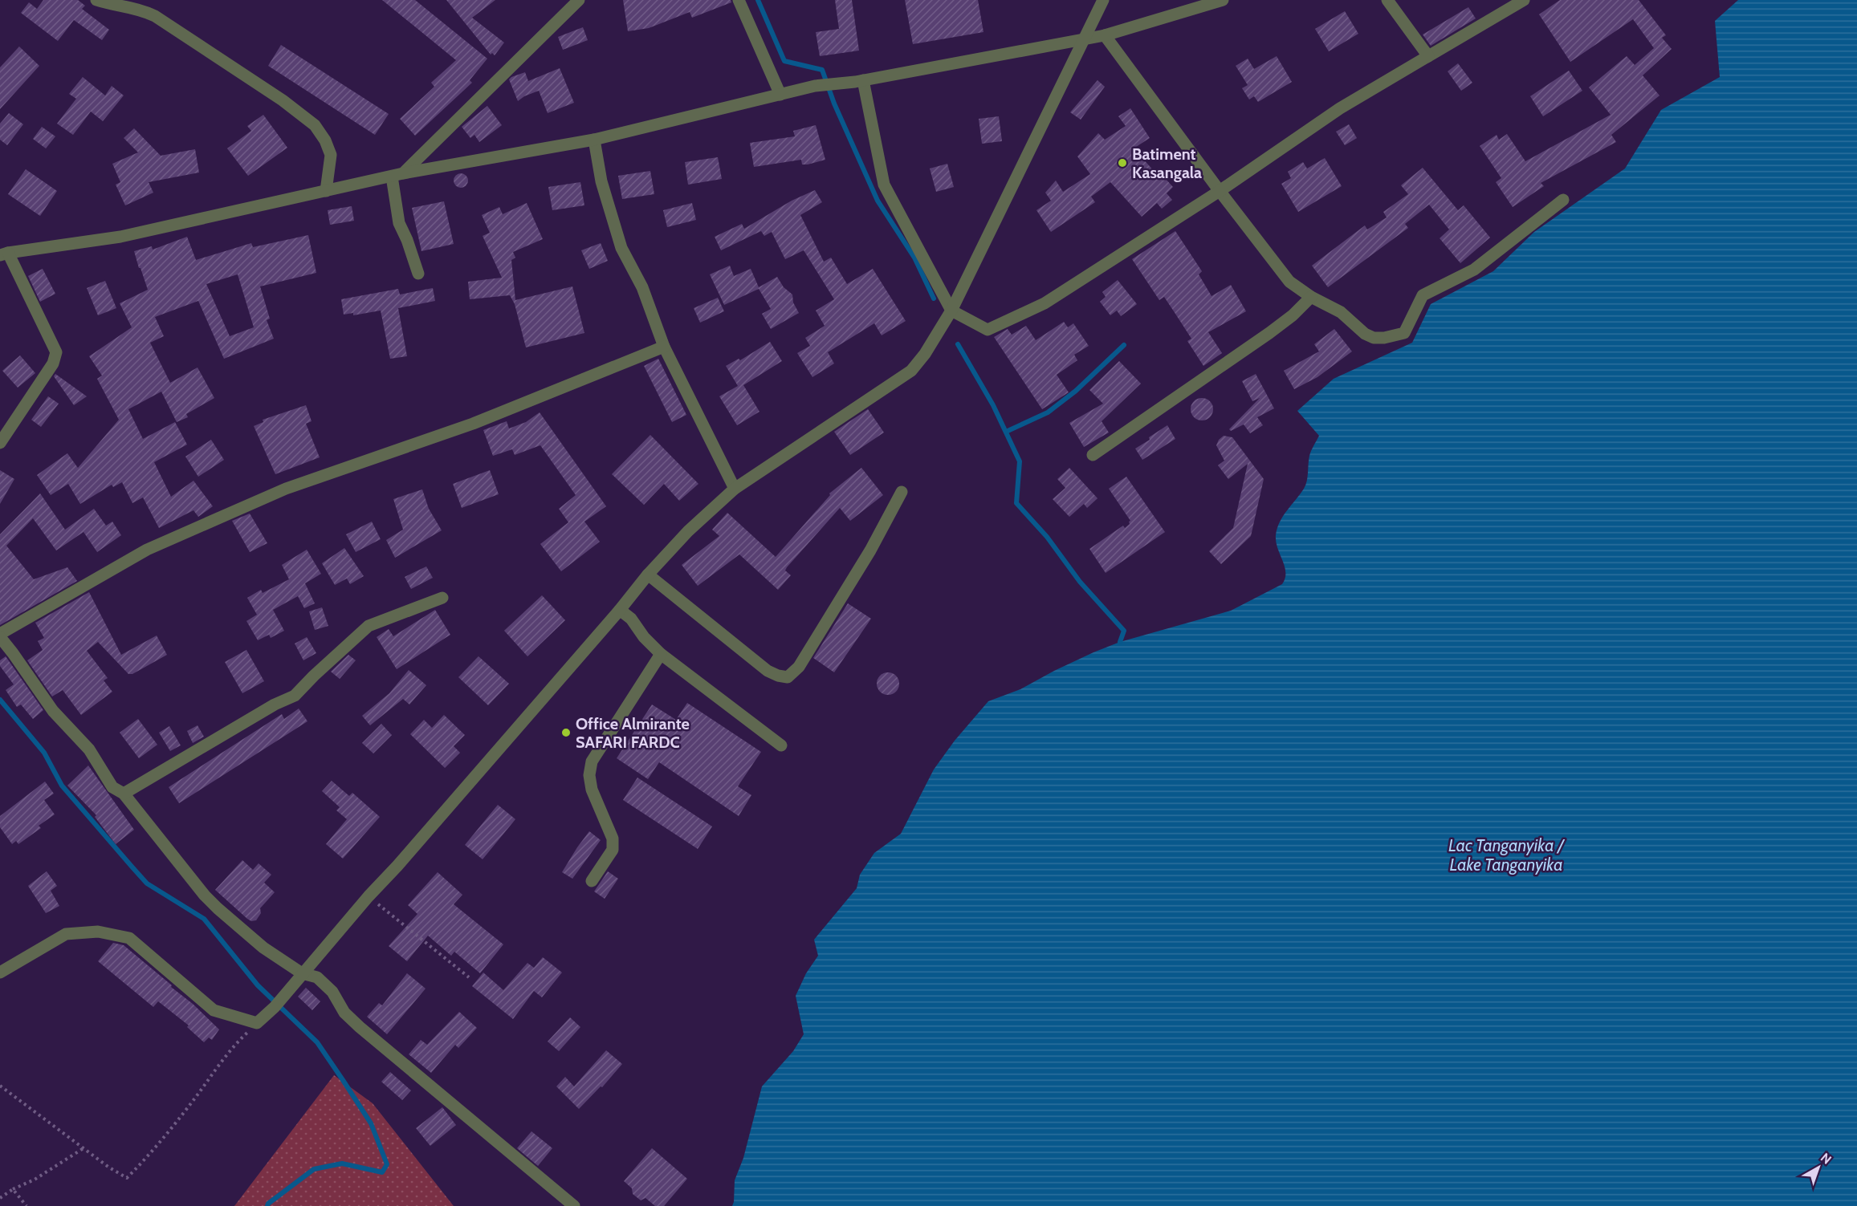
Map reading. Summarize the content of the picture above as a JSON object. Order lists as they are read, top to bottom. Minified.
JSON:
{"water":["Lac Tanganyika / Lake Tanganyika"],"places":["Batiment Kasangala","Office Almirante SAFARI FARDC"],"north":"top right"}
